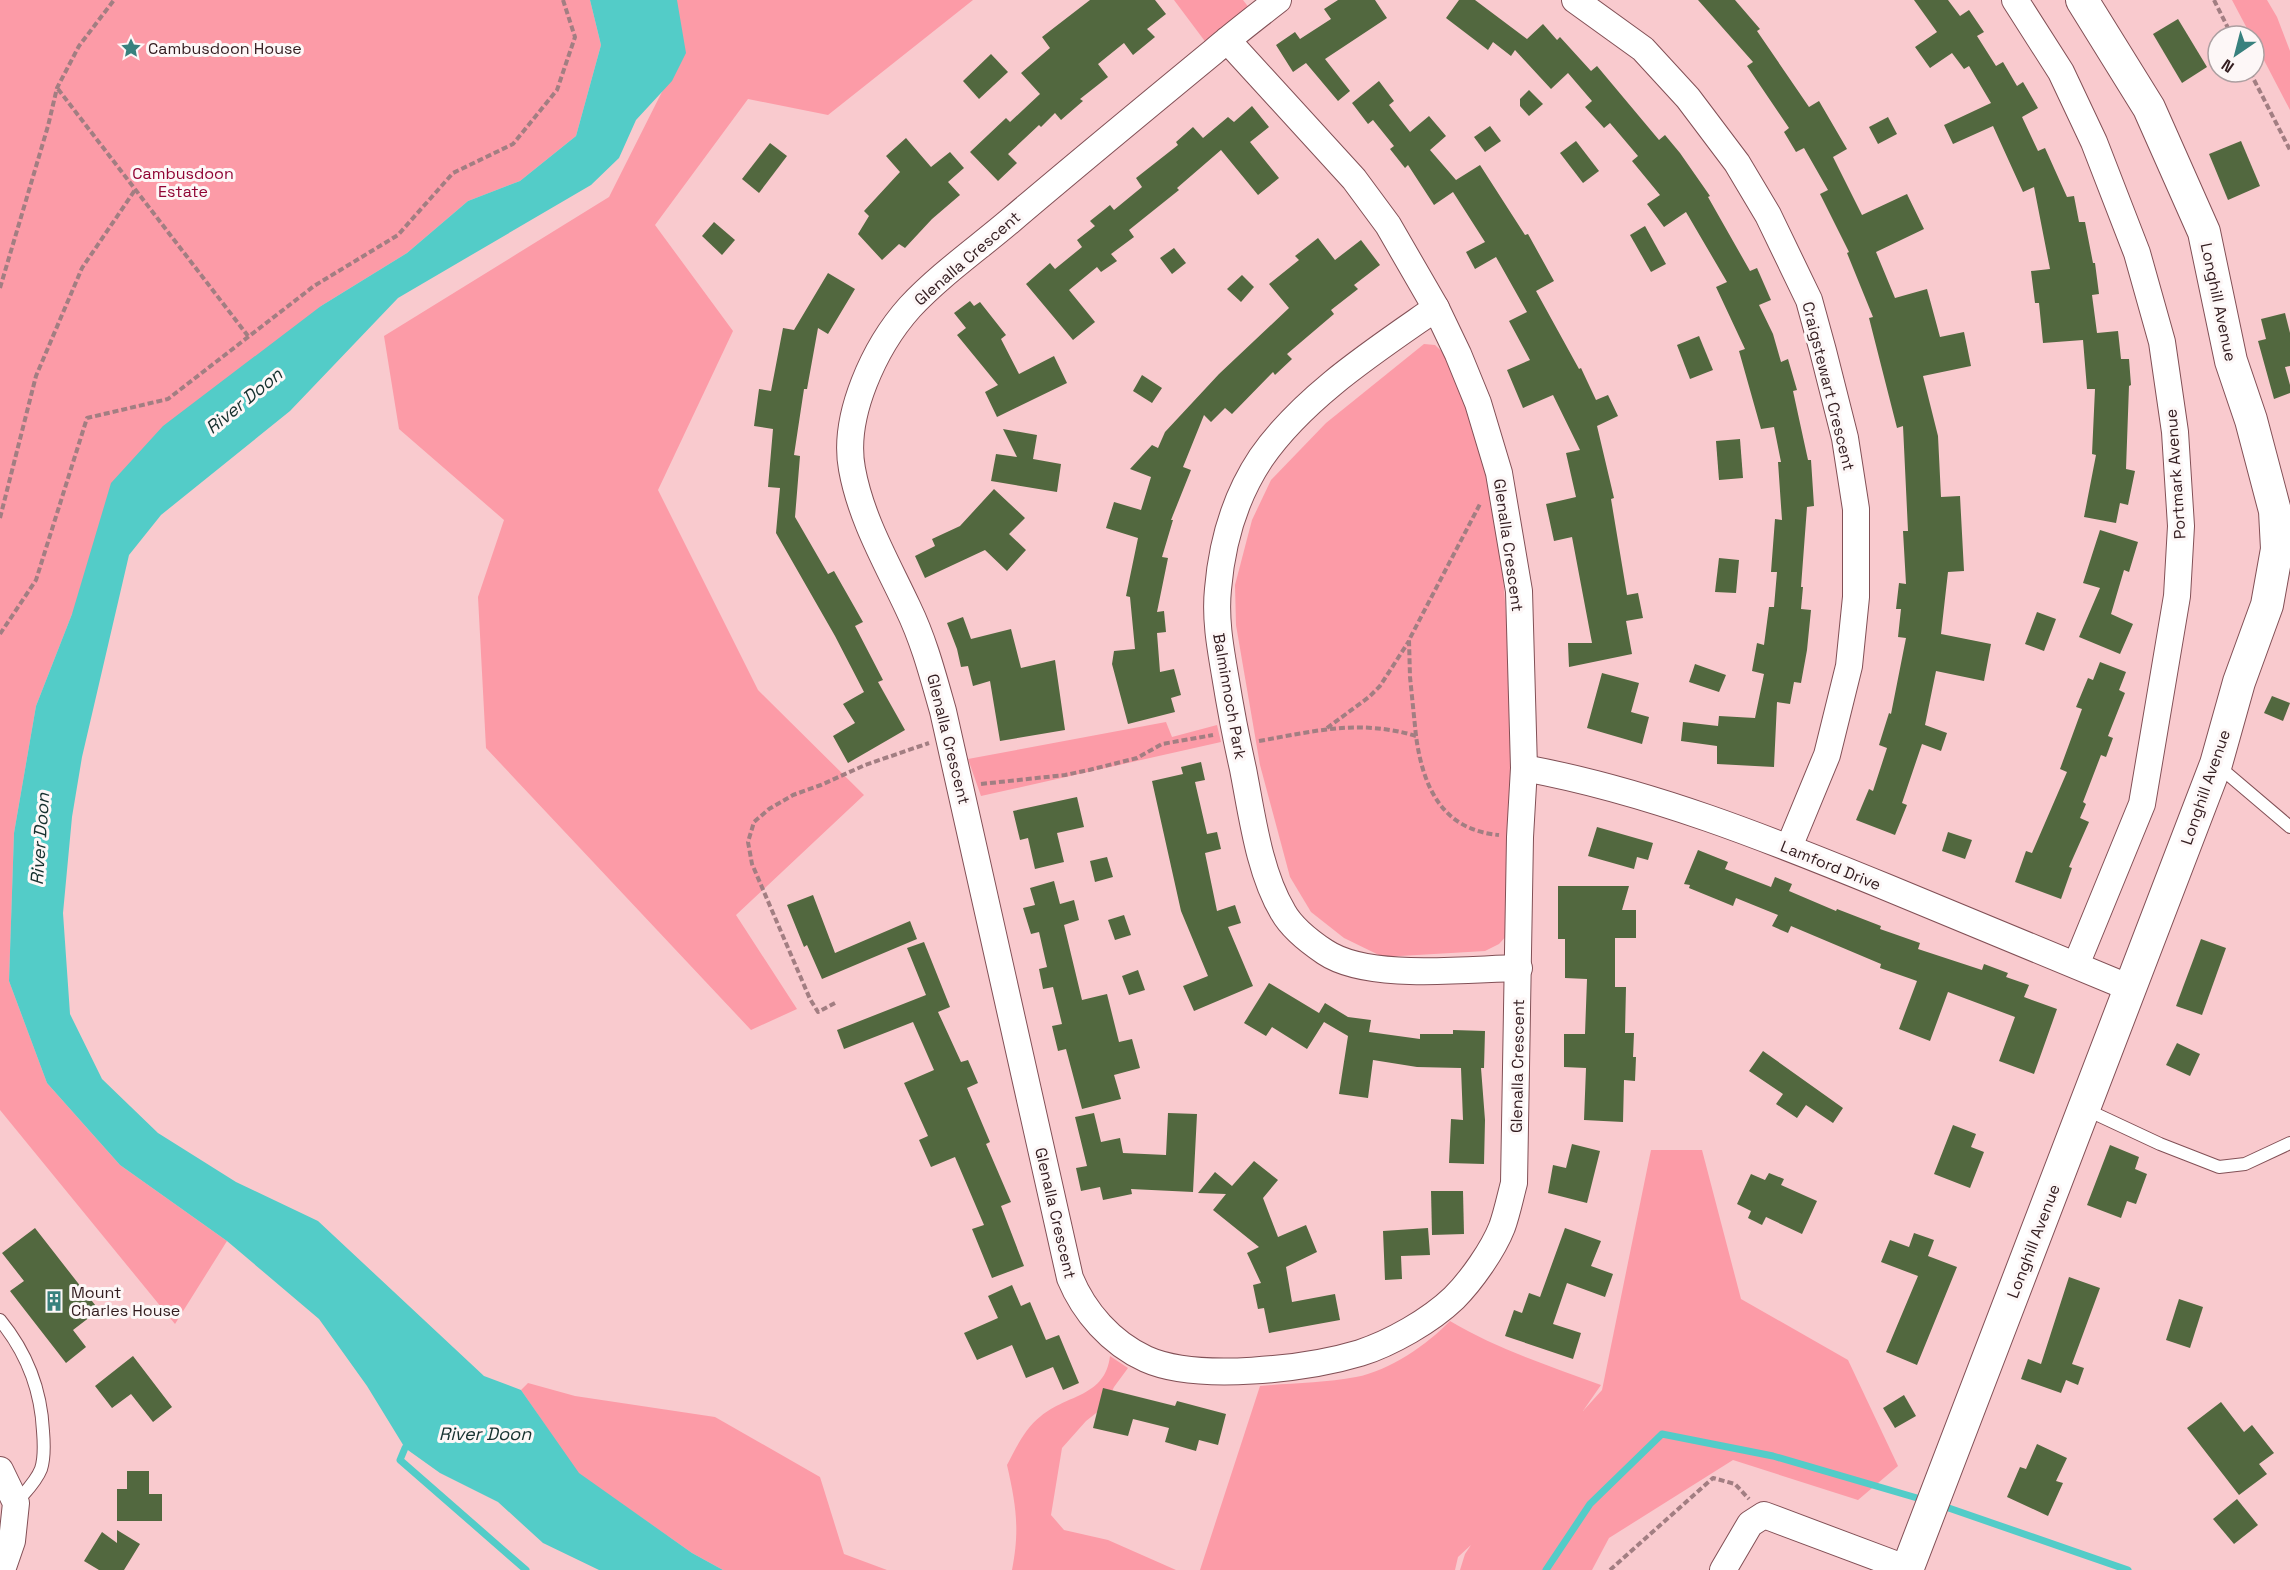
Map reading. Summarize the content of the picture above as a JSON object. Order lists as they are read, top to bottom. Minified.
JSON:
{"streets":{"street":["Glenalla Crescent","Longhill Avenue","Craigstewart Crescent","Portmark Avenue","Balminnoch Park","Lamford Drive"]},"crossings":[["Glenalla Crescent","Balminnoch Park"],["Glenalla Crescent","Lamford Drive"],["Longhill Avenue","Lamford Drive"],["Craigstewart Crescent","Lamford Drive"],["Portmark Avenue","Lamford Drive"]],"water":["River Doon"],"parks":["Cambusdoon Estate"],"places":{"place":["Cambusdoon House"],"building":["Mount Charles House"]},"north":"bottom left"}
